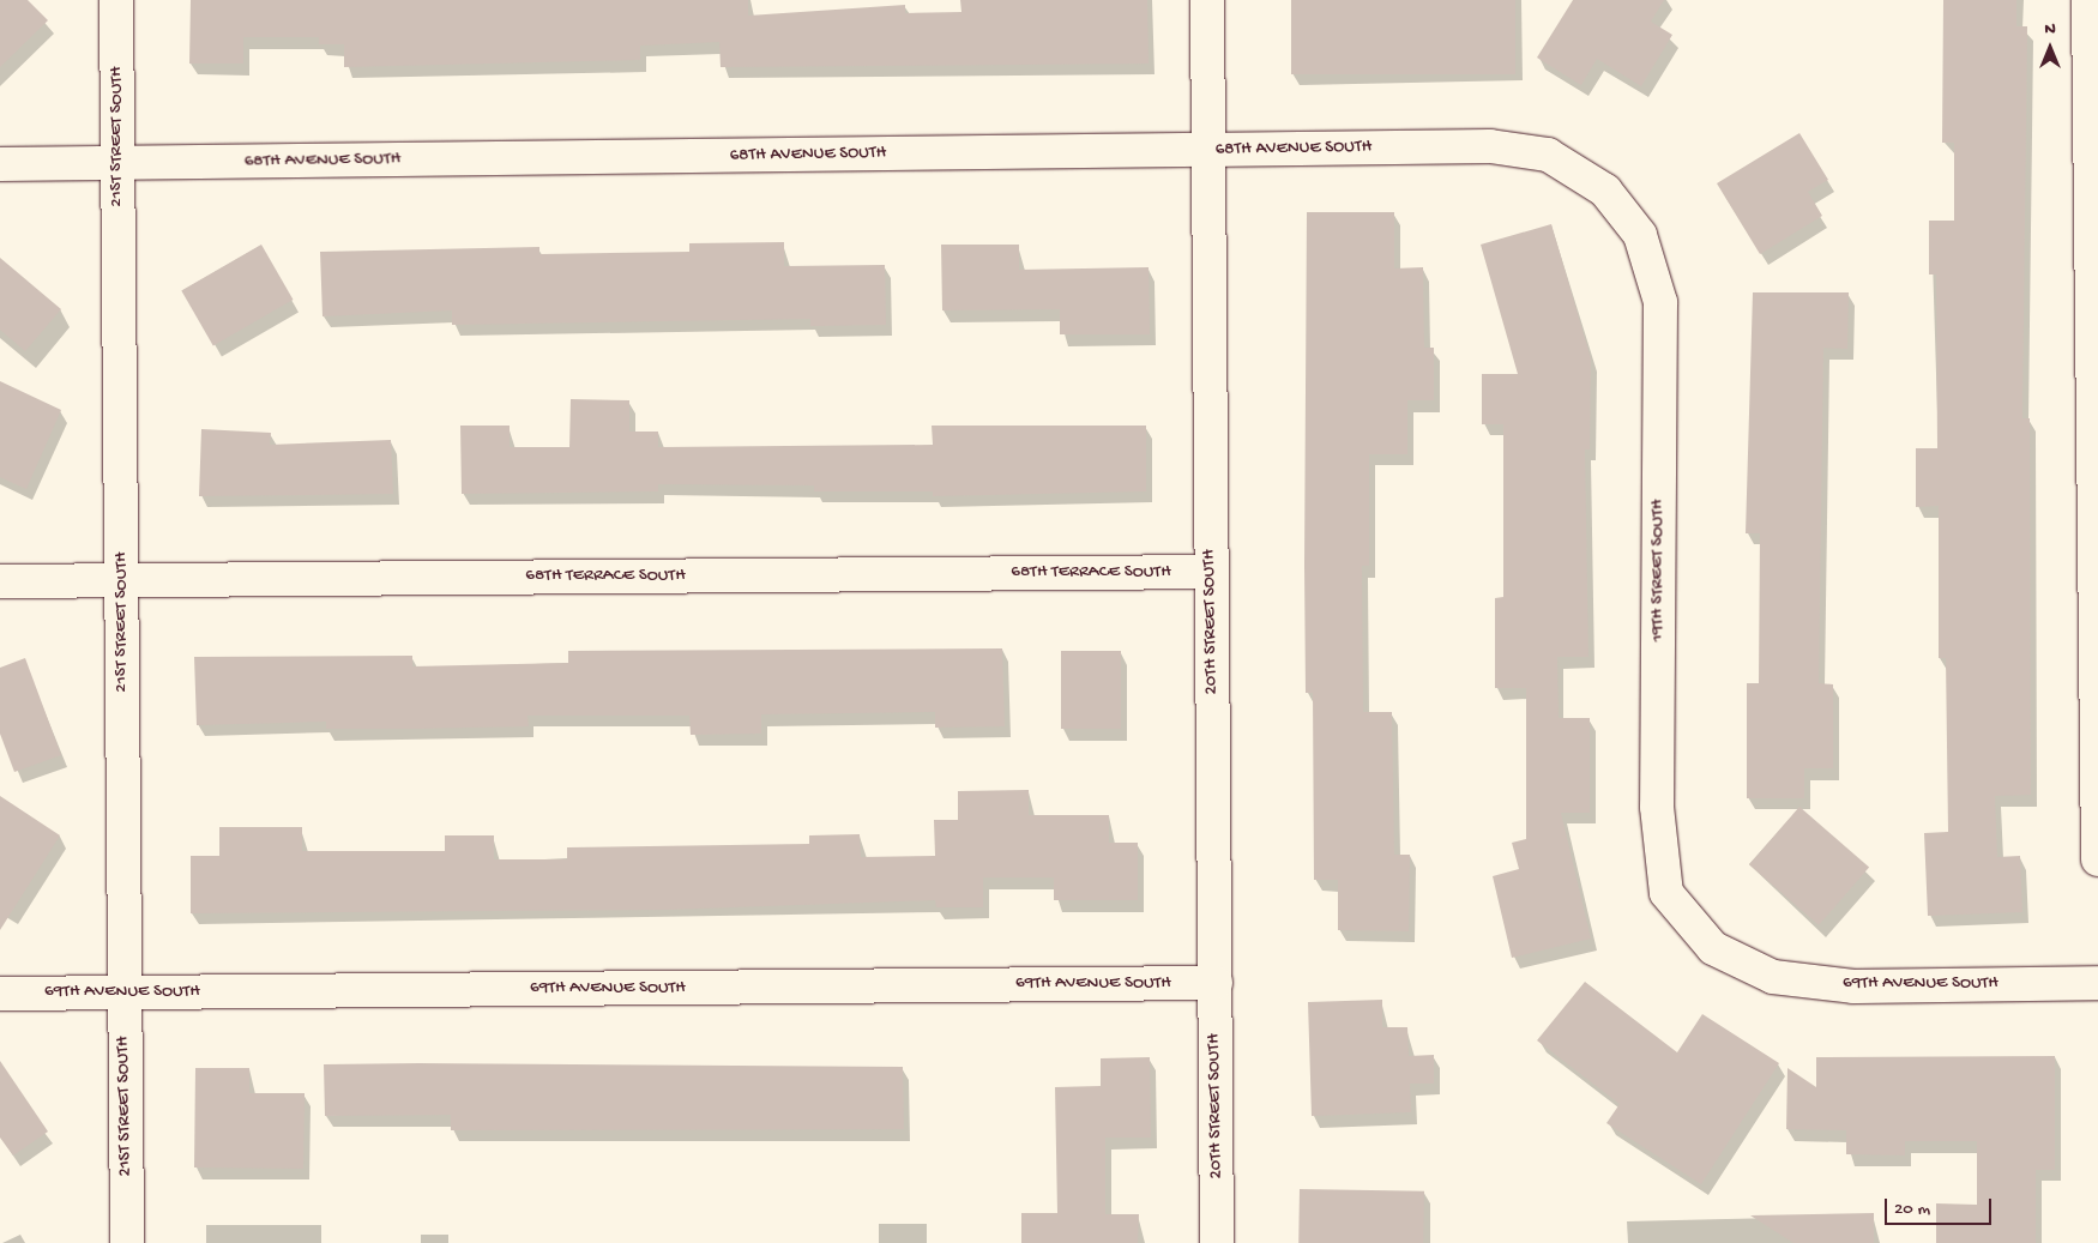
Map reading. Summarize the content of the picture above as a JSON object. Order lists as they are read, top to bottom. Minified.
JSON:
{"streets":{"street":["21ST STREET SOUTH","68TH AVENUE SOUTH","19TH STREET SOUTH","68TH TERRACE SOUTH","20TH STREET SOUTH","69TH AVENUE SOUTH"]},"crossings":[["21ST STREET SOUTH","68TH AVENUE SOUTH"],["21ST STREET SOUTH","68TH TERRACE SOUTH"],["21ST STREET SOUTH","69TH AVENUE SOUTH"],["68TH AVENUE SOUTH","19TH STREET SOUTH"],["68TH AVENUE SOUTH","20TH STREET SOUTH"],["19TH STREET SOUTH","69TH AVENUE SOUTH"],["68TH TERRACE SOUTH","20TH STREET SOUTH"],["20TH STREET SOUTH","69TH AVENUE SOUTH"]],"scale_bar":"20 m","north":"top"}
